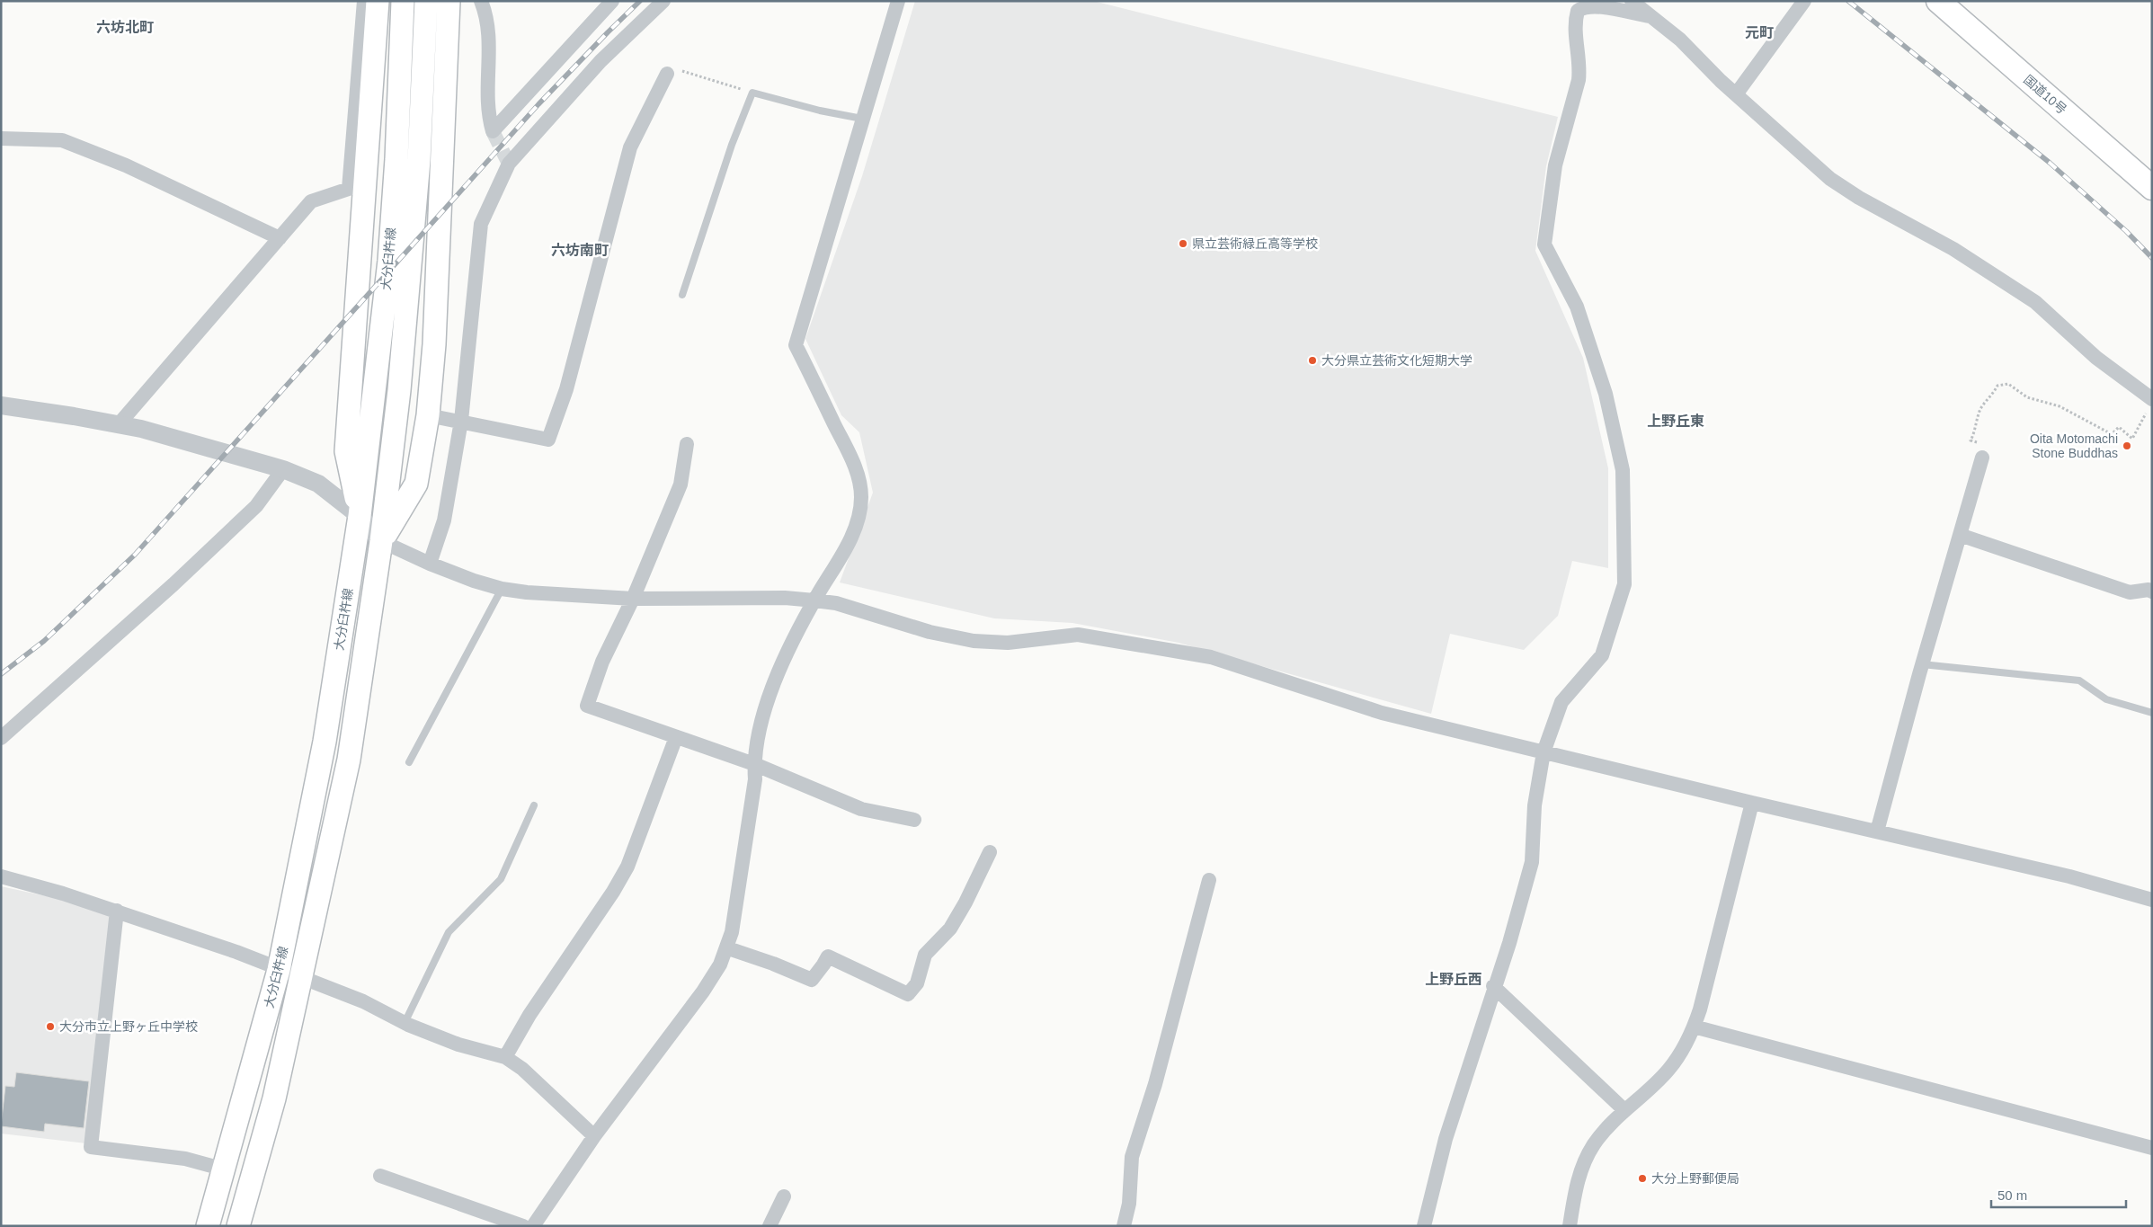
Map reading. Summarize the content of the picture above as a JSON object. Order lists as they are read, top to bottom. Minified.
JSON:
{"streets":{"highway":["国道10号"],"main road":["大分臼杵線"]},"districts":["六坊北町","元町","六坊南町","上野丘東","上野丘西"],"places":["県立芸術緑丘高等学校","大分県立芸術文化短期大学","Oita Motomachi Stone Buddhas","大分市立上野ヶ丘中学校","大分上野郵便局"],"scale_bar":"50 m"}
